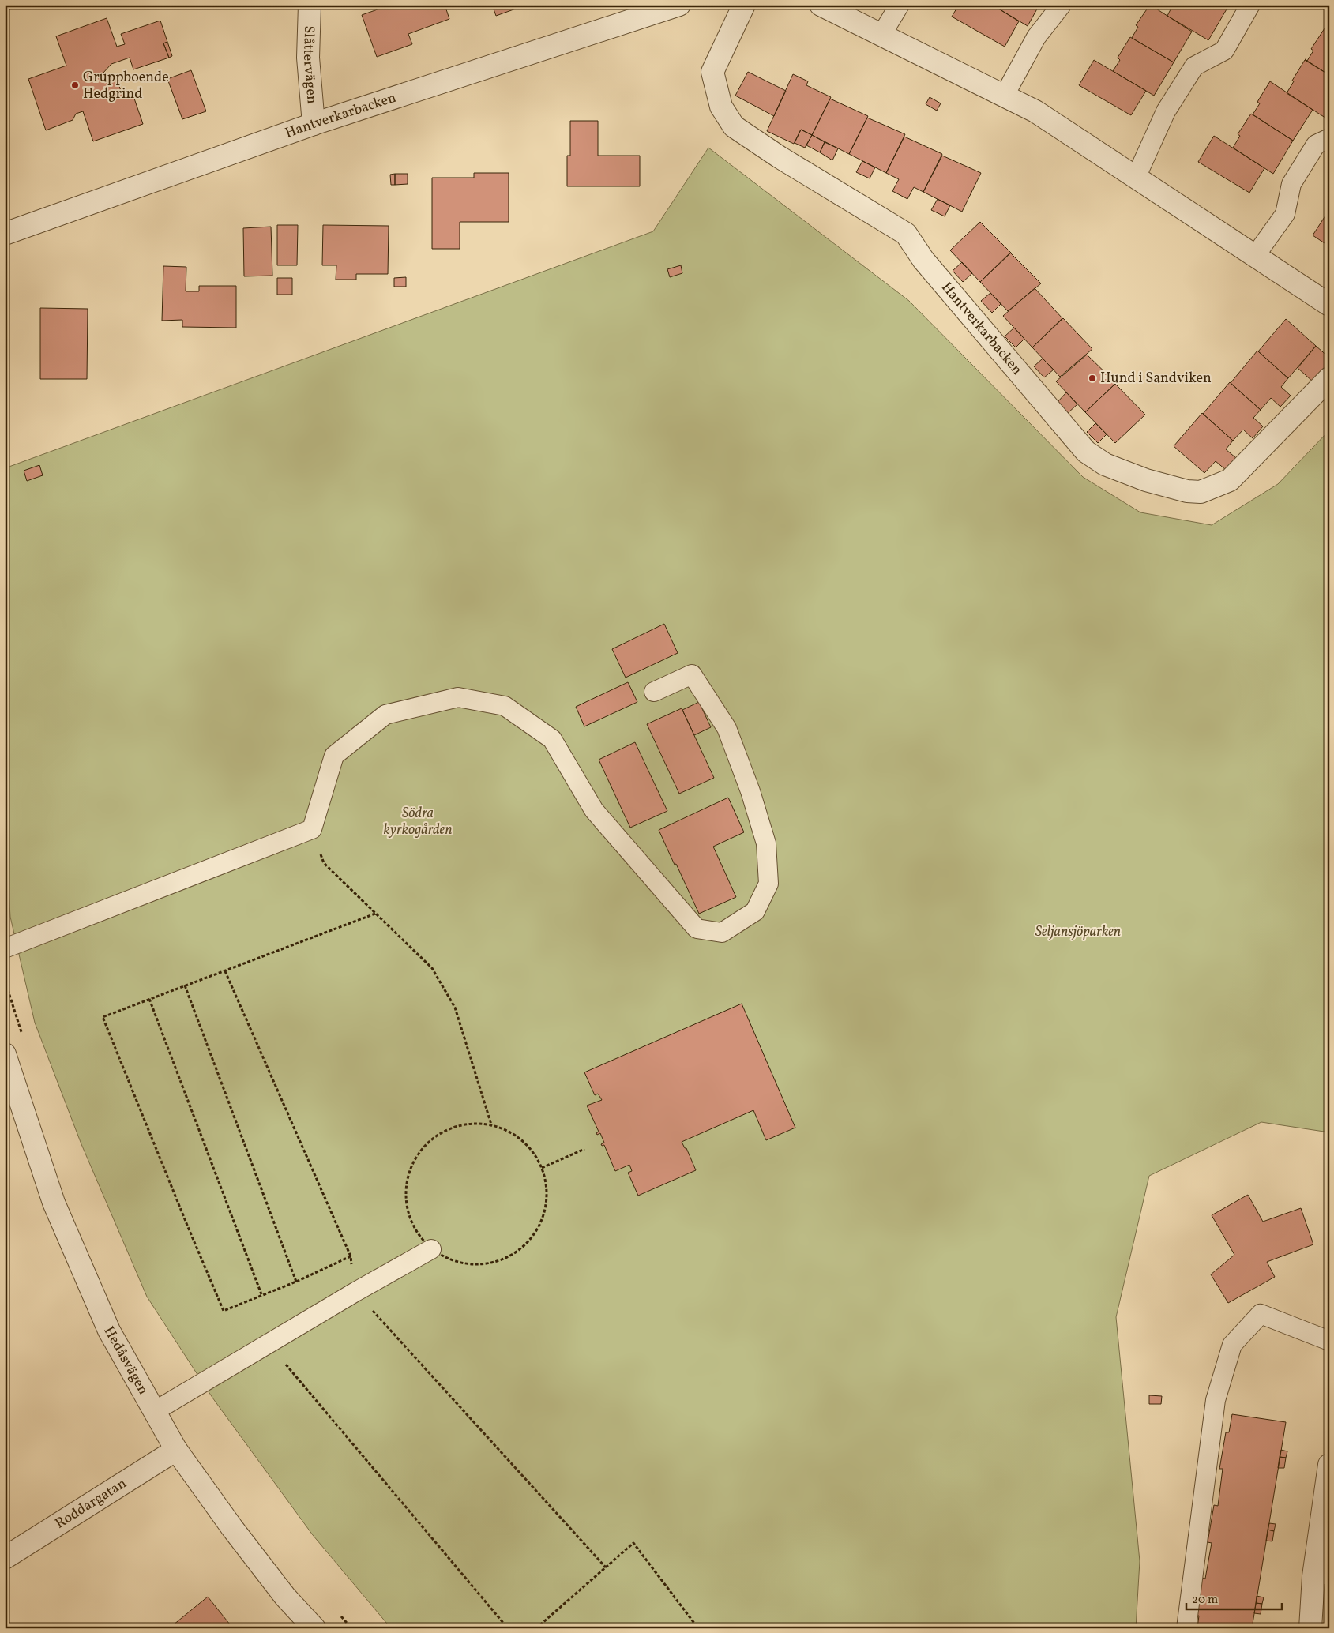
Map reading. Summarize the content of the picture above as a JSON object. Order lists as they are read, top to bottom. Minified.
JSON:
{"streets":{"street":["Slåttervägen","Hantverkarbacken","Hedåsvägen","Roddargatan"]},"crossings":[["Slåttervägen","Hantverkarbacken"],["Hedåsvägen","Roddargatan"]],"parks":["Södra kyrkogården","Seljansjöparken"],"places":["Gruppboende Hedgrind","Hund i Sandviken"],"scale_bar":"20 m"}
